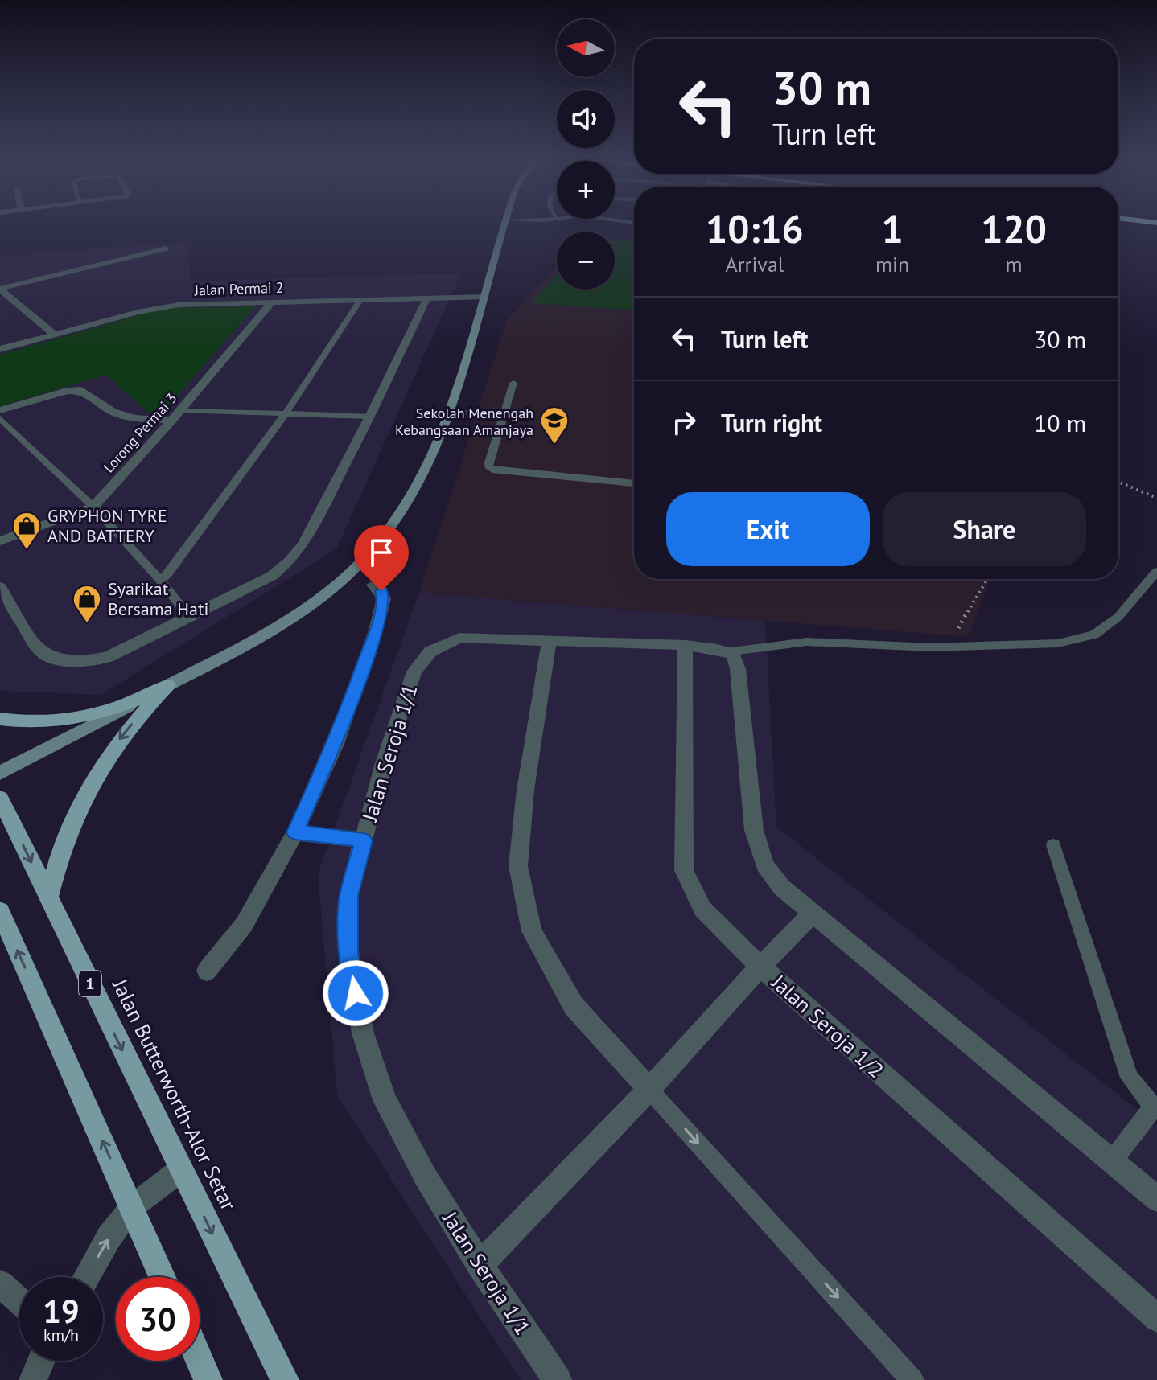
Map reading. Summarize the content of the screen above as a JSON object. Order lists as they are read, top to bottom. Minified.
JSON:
{"streets":{"main road":["1","Jalan Butterworth-Alor Setar"],"street":["Jalan Permai 2","Lorong Permai 3","Jalan Seroja 1/1","Jalan Seroja 1/2"]},"crossings":[["Jalan Permai 2","Lorong Permai 3"],["Jalan Seroja 1/1","Jalan Seroja 1/2"]],"places":{"school or university":["Sekolah Menengah Kebangsaan Amanjaya"],"shop":["GRYPHON TYRE AND BATTERY","Syarikat Bersama Hati"]},"north":"left","page":{"map_buttons":["+","−"],"turn":["30 m","Turn left"],"eta":["10:16","Arrival","1","min","120","m"],"list":[{"name":"Turn left","value":"30 m"},{"name":"Turn right","value":"10 m"}],"buttons":["Exit","Share"],"speed":"19 km/h","limit":"30"}}
